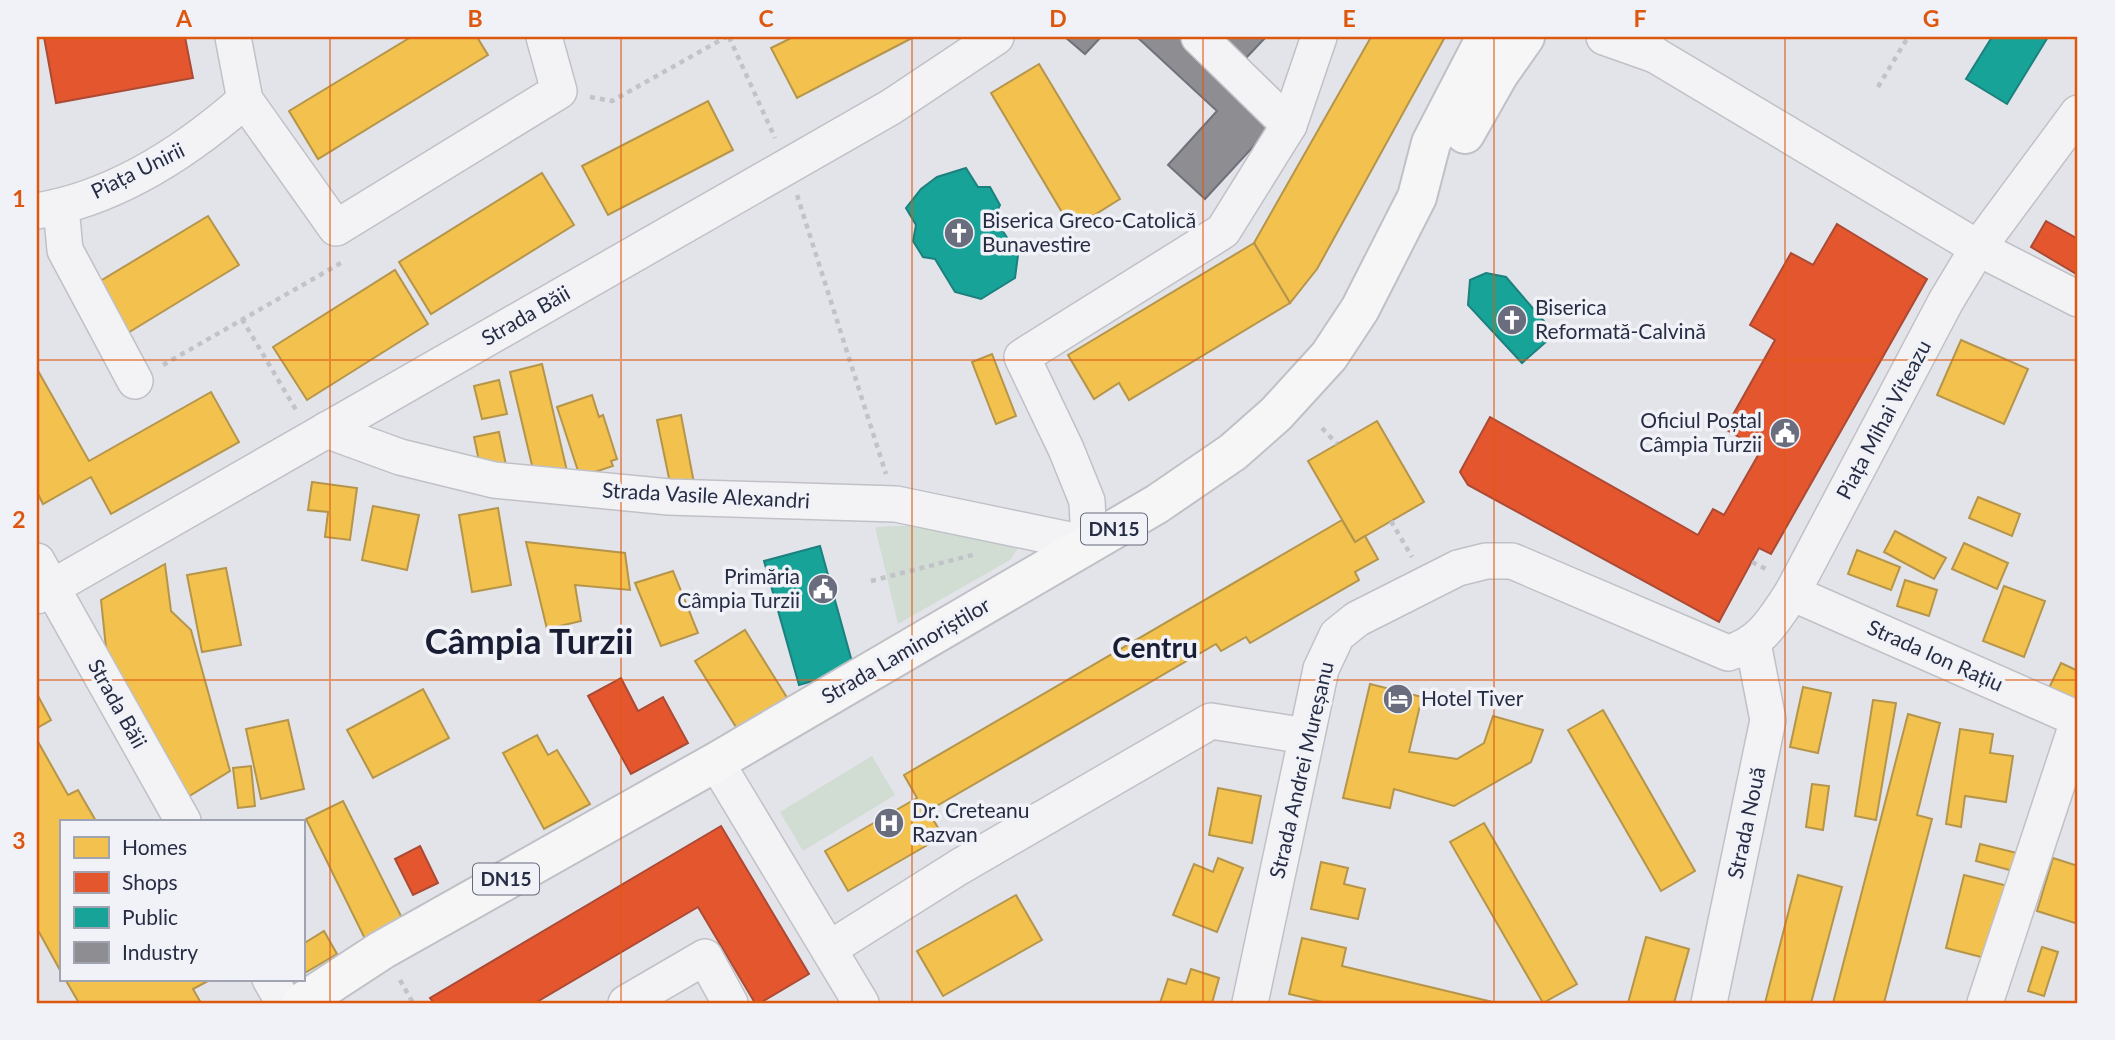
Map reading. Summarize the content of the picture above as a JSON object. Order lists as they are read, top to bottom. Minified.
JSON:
{"streets":{"main road":["DN15","Strada Laminoriștilor"],"street":["Piața Unirii","Strada Băii","Piața Mihai Viteazu","Strada Vasile Alexandri","Strada Ion Rațiu","Strada Andrei Mureșanu","Strada Nouă"]},"crossings":[["Strada Băii","Strada Vasile Alexandri"],["Piața Mihai Viteazu","Strada Ion Rațiu"],["Strada Vasile Alexandri","Strada Laminoriștilor"],["Strada Andrei Mureșanu","Strada Nouă"]],"districts":["Câmpia Turzii","Centru"],"places":{"church":["Biserica Greco-Catolică Bunavestire","Biserica Reformată-Calvină"],"public building":["Oficiul Poștal Câmpia Turzii","Primăria Câmpia Turzii"],"hotel":["Hotel Tiver"],"hospital":["Dr. Creteanu Razvan"]},"legend":["Homes","Shops","Public","Industry"],"grid":{"columns":["A","B","C","D","E","F","G"],"rows":["1","2","3"]}}
